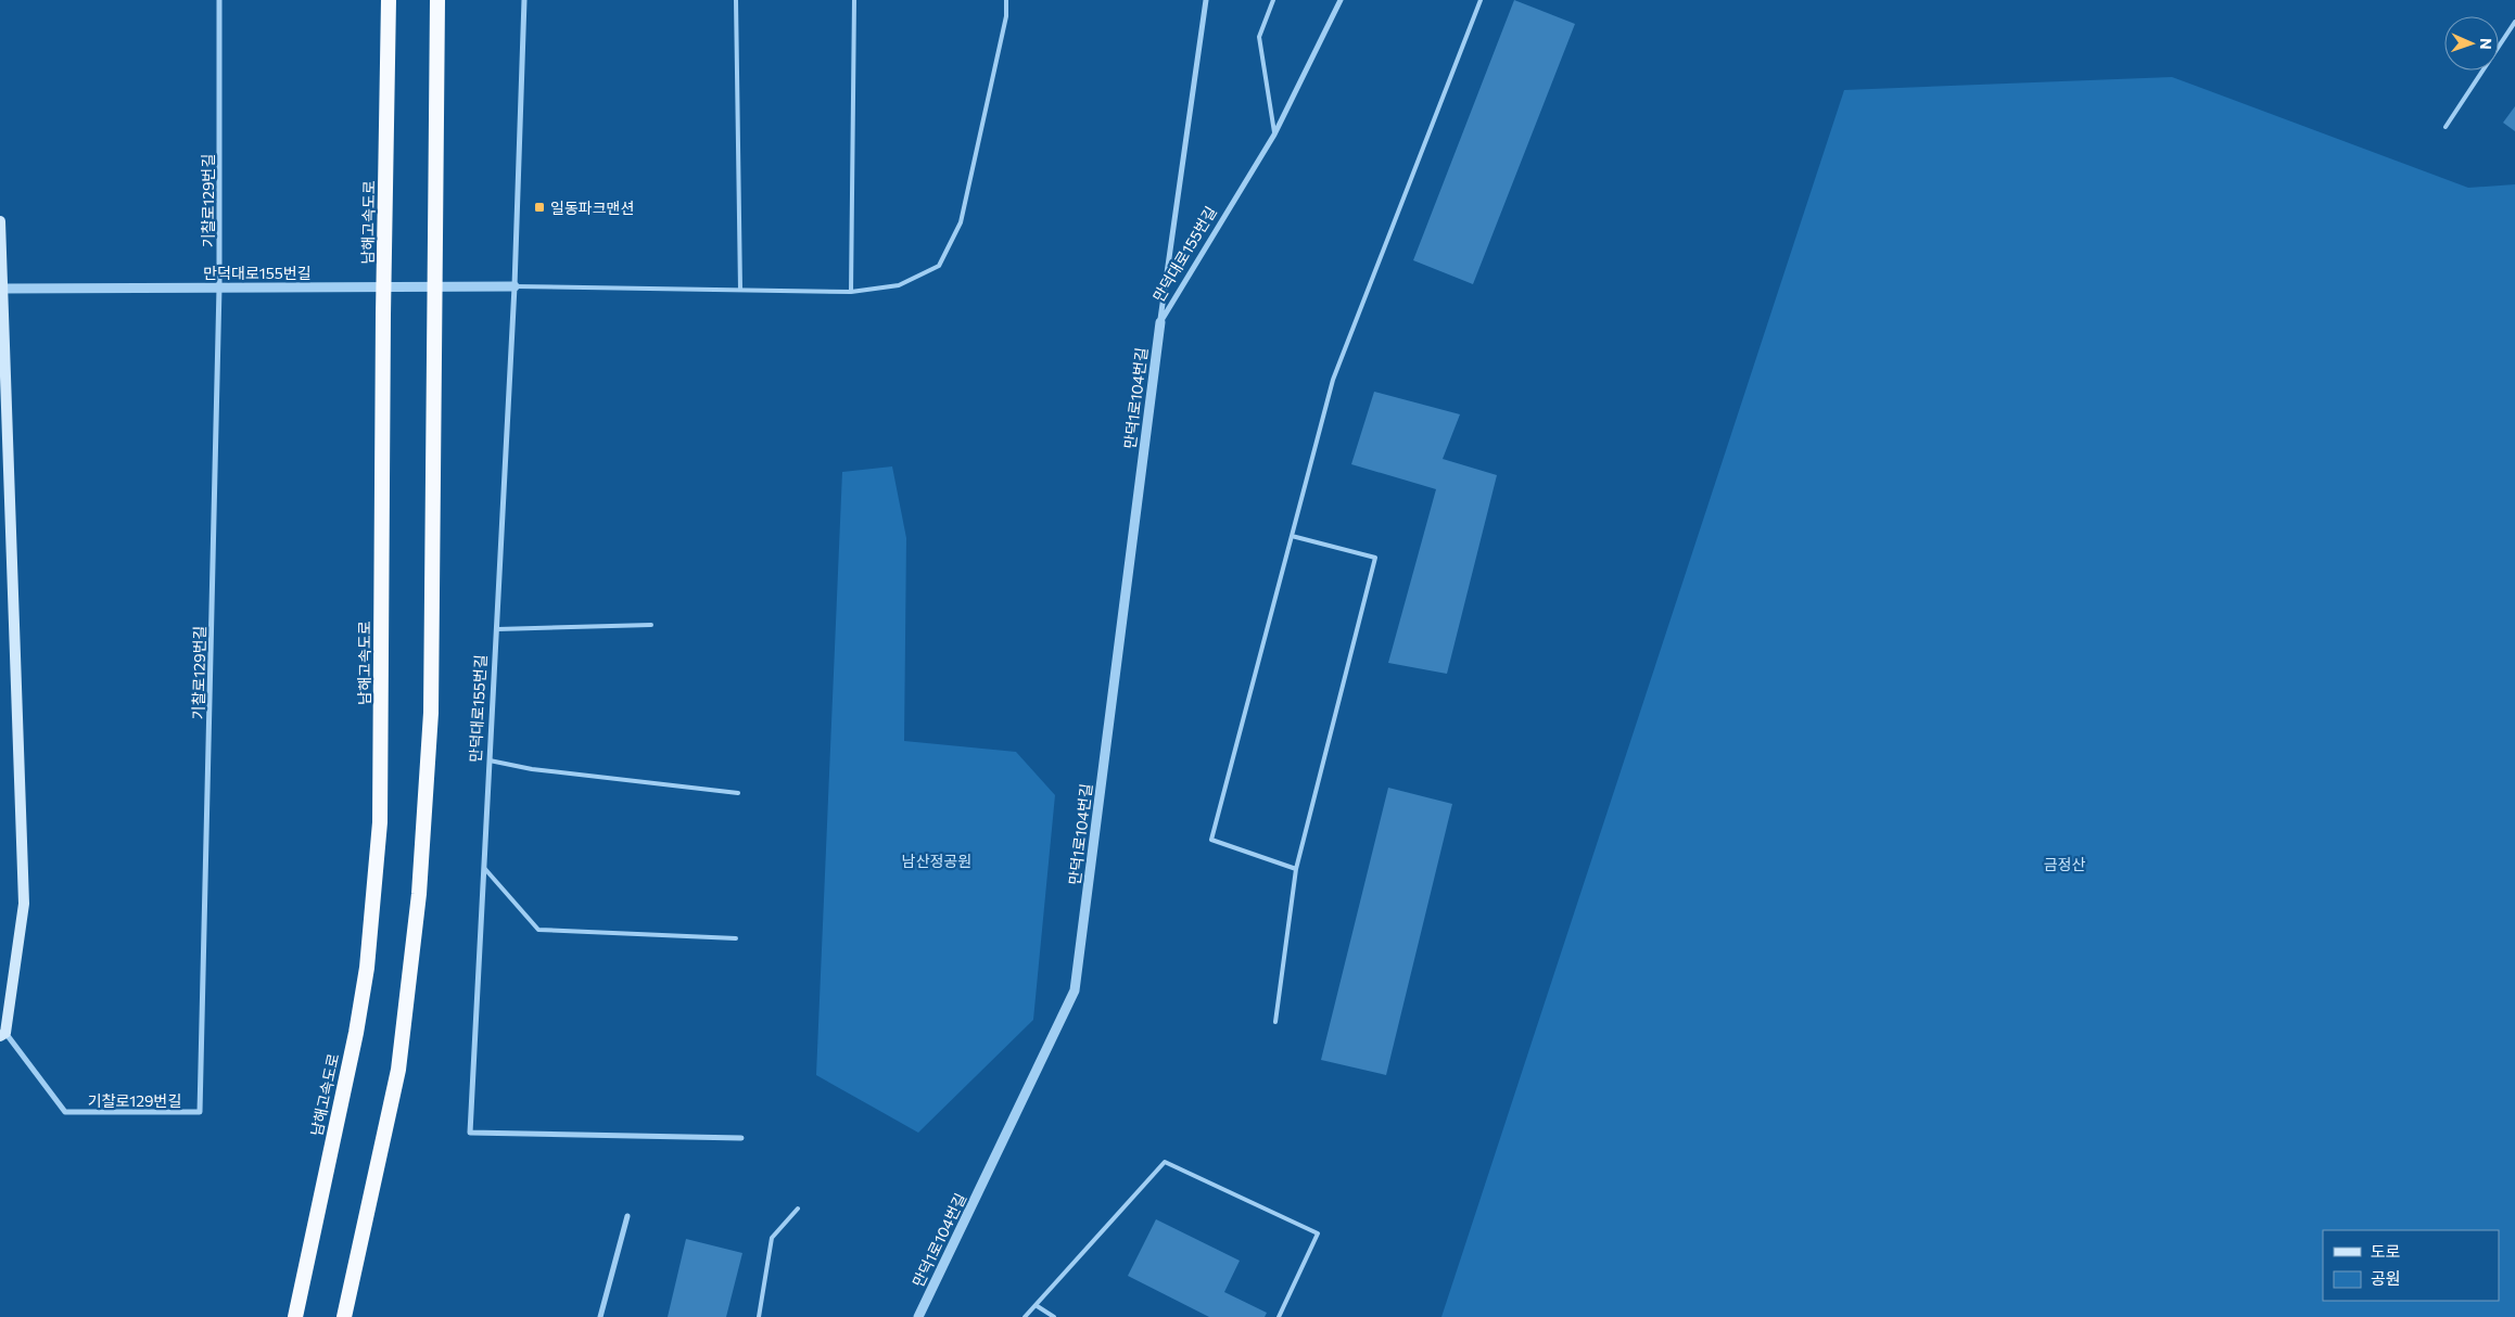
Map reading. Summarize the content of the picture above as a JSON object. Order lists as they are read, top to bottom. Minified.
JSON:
{"streets":{"highway":["남해고속도로"],"street":["기찰로129번길","만덕대로155번길","만덕1로104번길"]},"crossings":[["기찰로129번길","만덕대로155번길"],["만덕대로155번길","만덕1로104번길"]],"parks":["남산정공원","금정산"],"places":{"transit":["일동파크맨션"]},"legend":["도로","공원"],"north":"right"}
